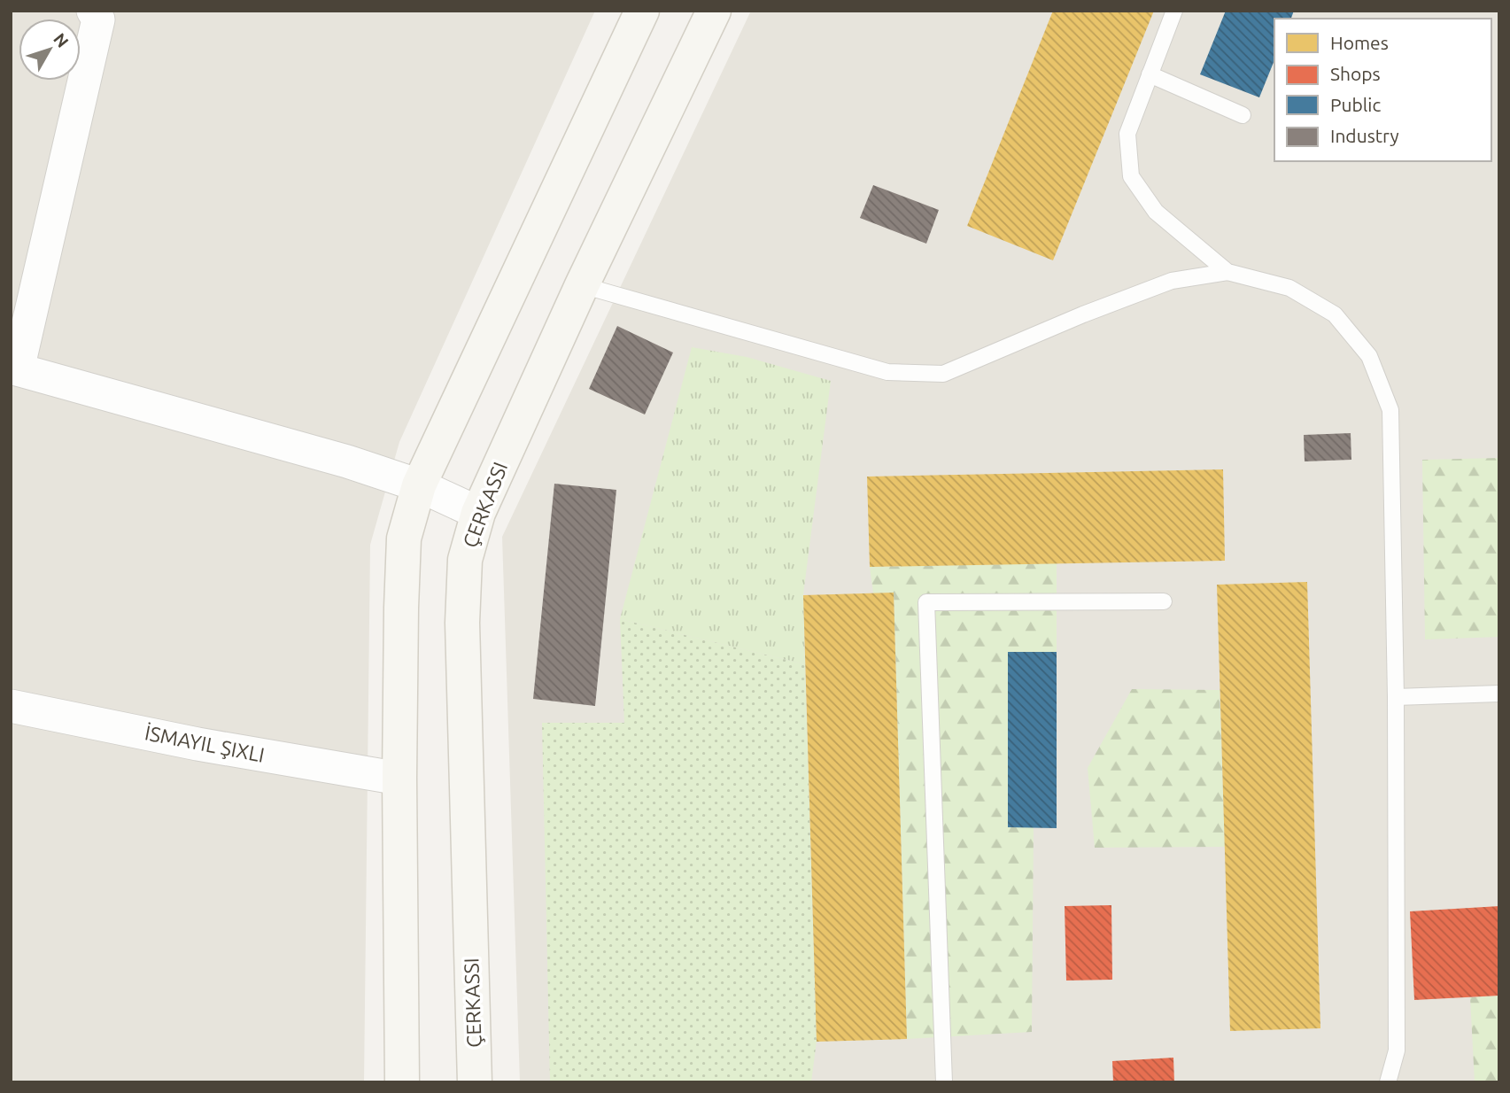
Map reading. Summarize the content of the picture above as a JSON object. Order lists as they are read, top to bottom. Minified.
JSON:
{"legend":["Homes","Shops","Public","Industry"],"north":"top right"}
